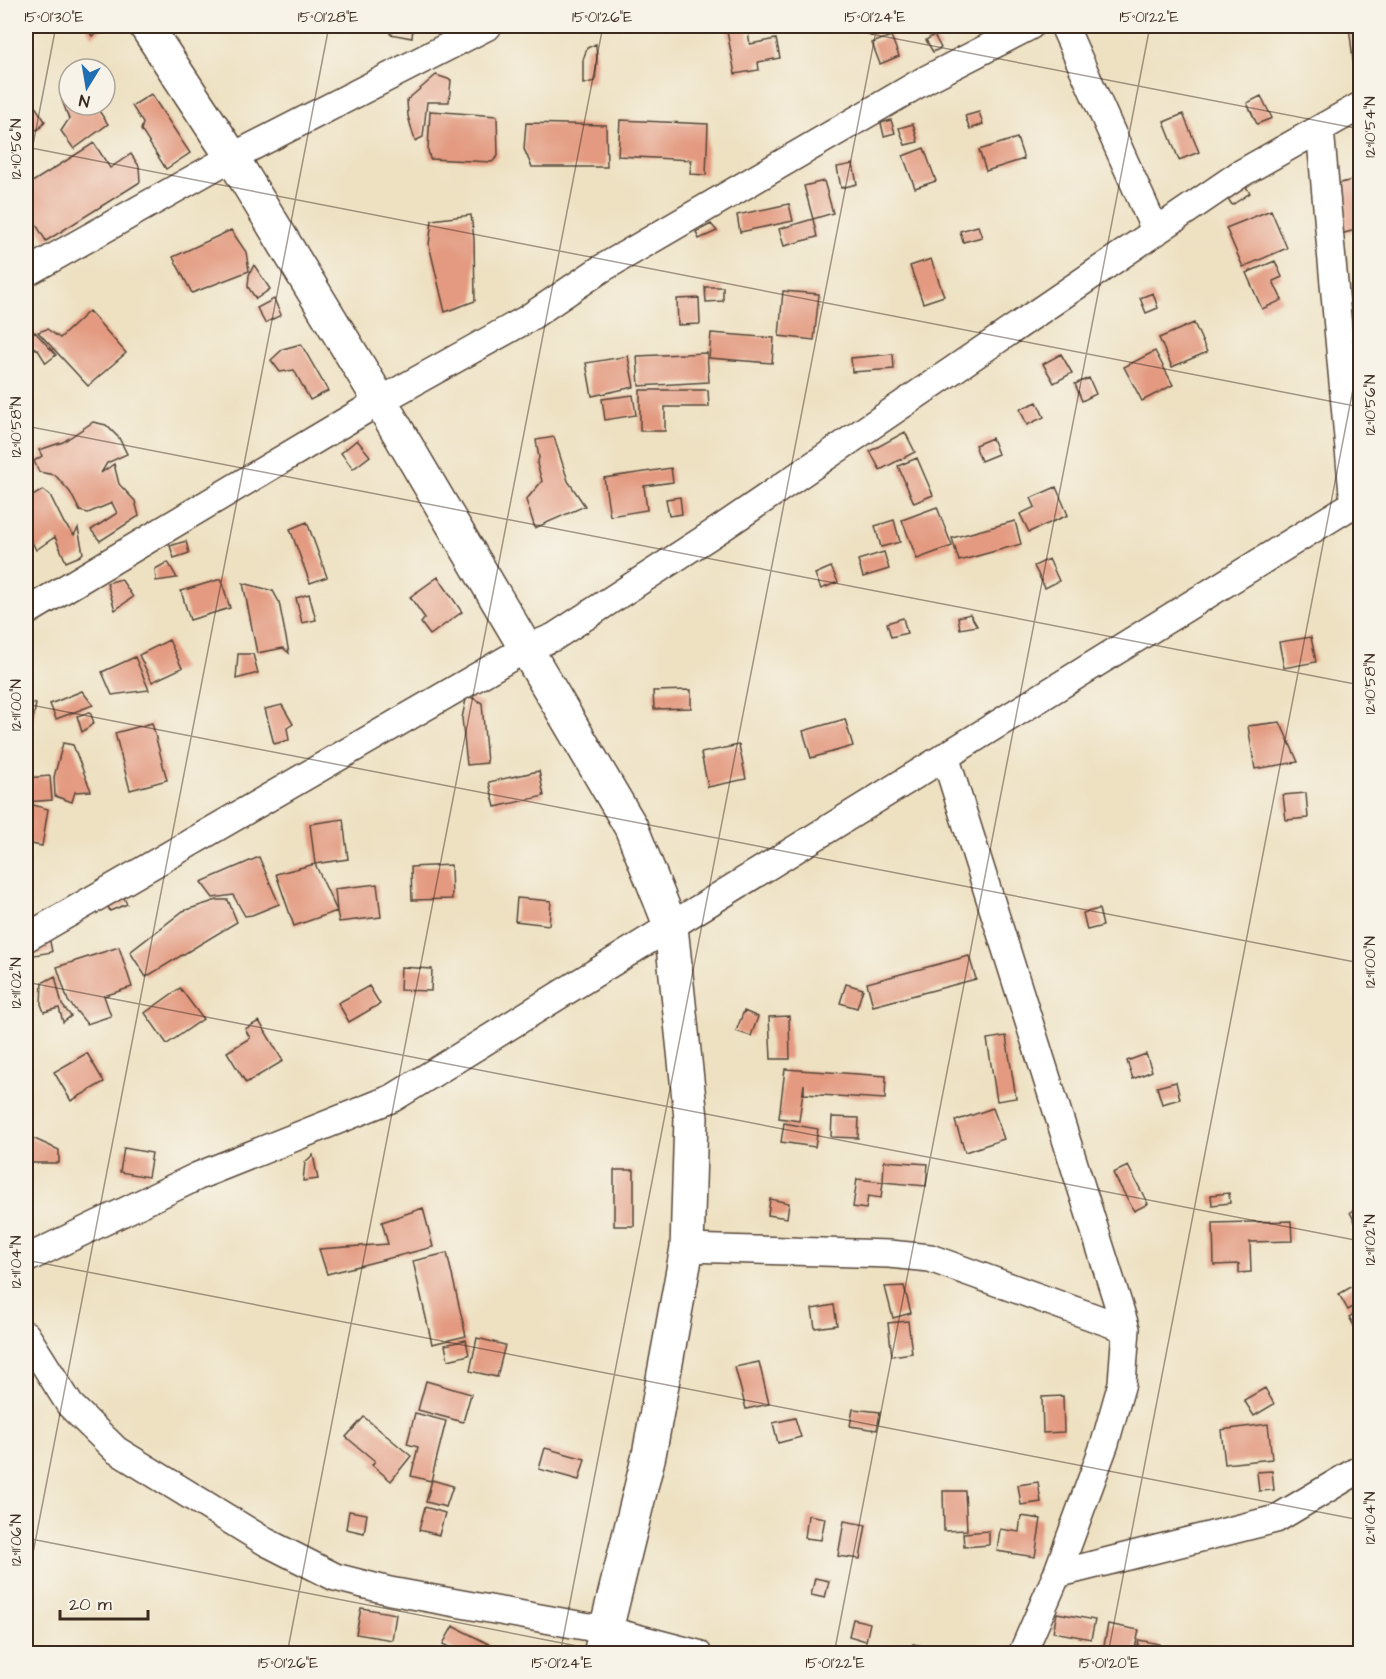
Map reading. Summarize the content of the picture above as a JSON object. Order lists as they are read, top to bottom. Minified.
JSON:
{"scale_bar":"20 m","north":"bottom","coordinates":["15°01'30\"E","15°01'28\"E","15°01'26\"E","15°01'24\"E","15°01'22\"E","12°10'54\"N","12°10'56\"N","12°10'58\"N","12°11'00\"N","12°11'02\"N","12°11'04\"N","12°11'06\"N","15°01'20\"E"]}
